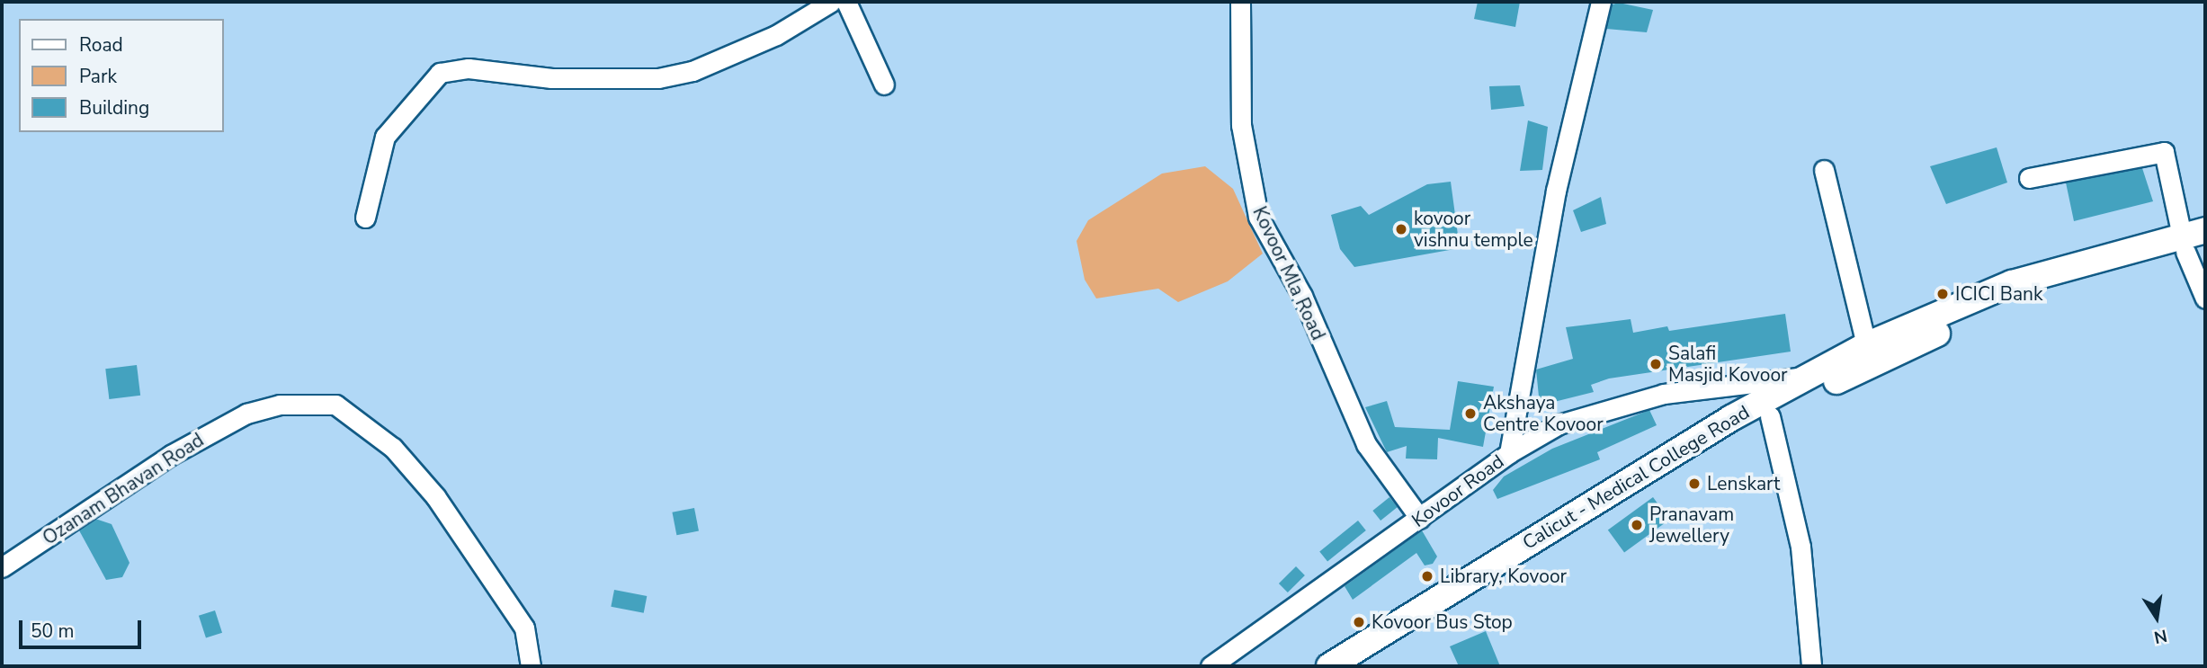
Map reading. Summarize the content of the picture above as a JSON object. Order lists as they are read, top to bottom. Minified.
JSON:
{"streets":{"main road":["Calicut - Medical College Road"],"street":["Kovoor Mla Road","Ozanam Bhavan Road","Kovoor Road"]},"crossings":[["Kovoor Mla Road","Kovoor Road"],["Calicut - Medical College Road","Kovoor Road"]],"places":["kovoor vishnu temple","ICICI Bank","Salafi Masjid Kovoor","Akshaya Centre Kovoor","Lenskart","Pranavam Jewellery","Library, Kovoor","Kovoor Bus Stop"],"legend":["Road","Park","Building"],"scale_bar":"50 m","north":"bottom"}
